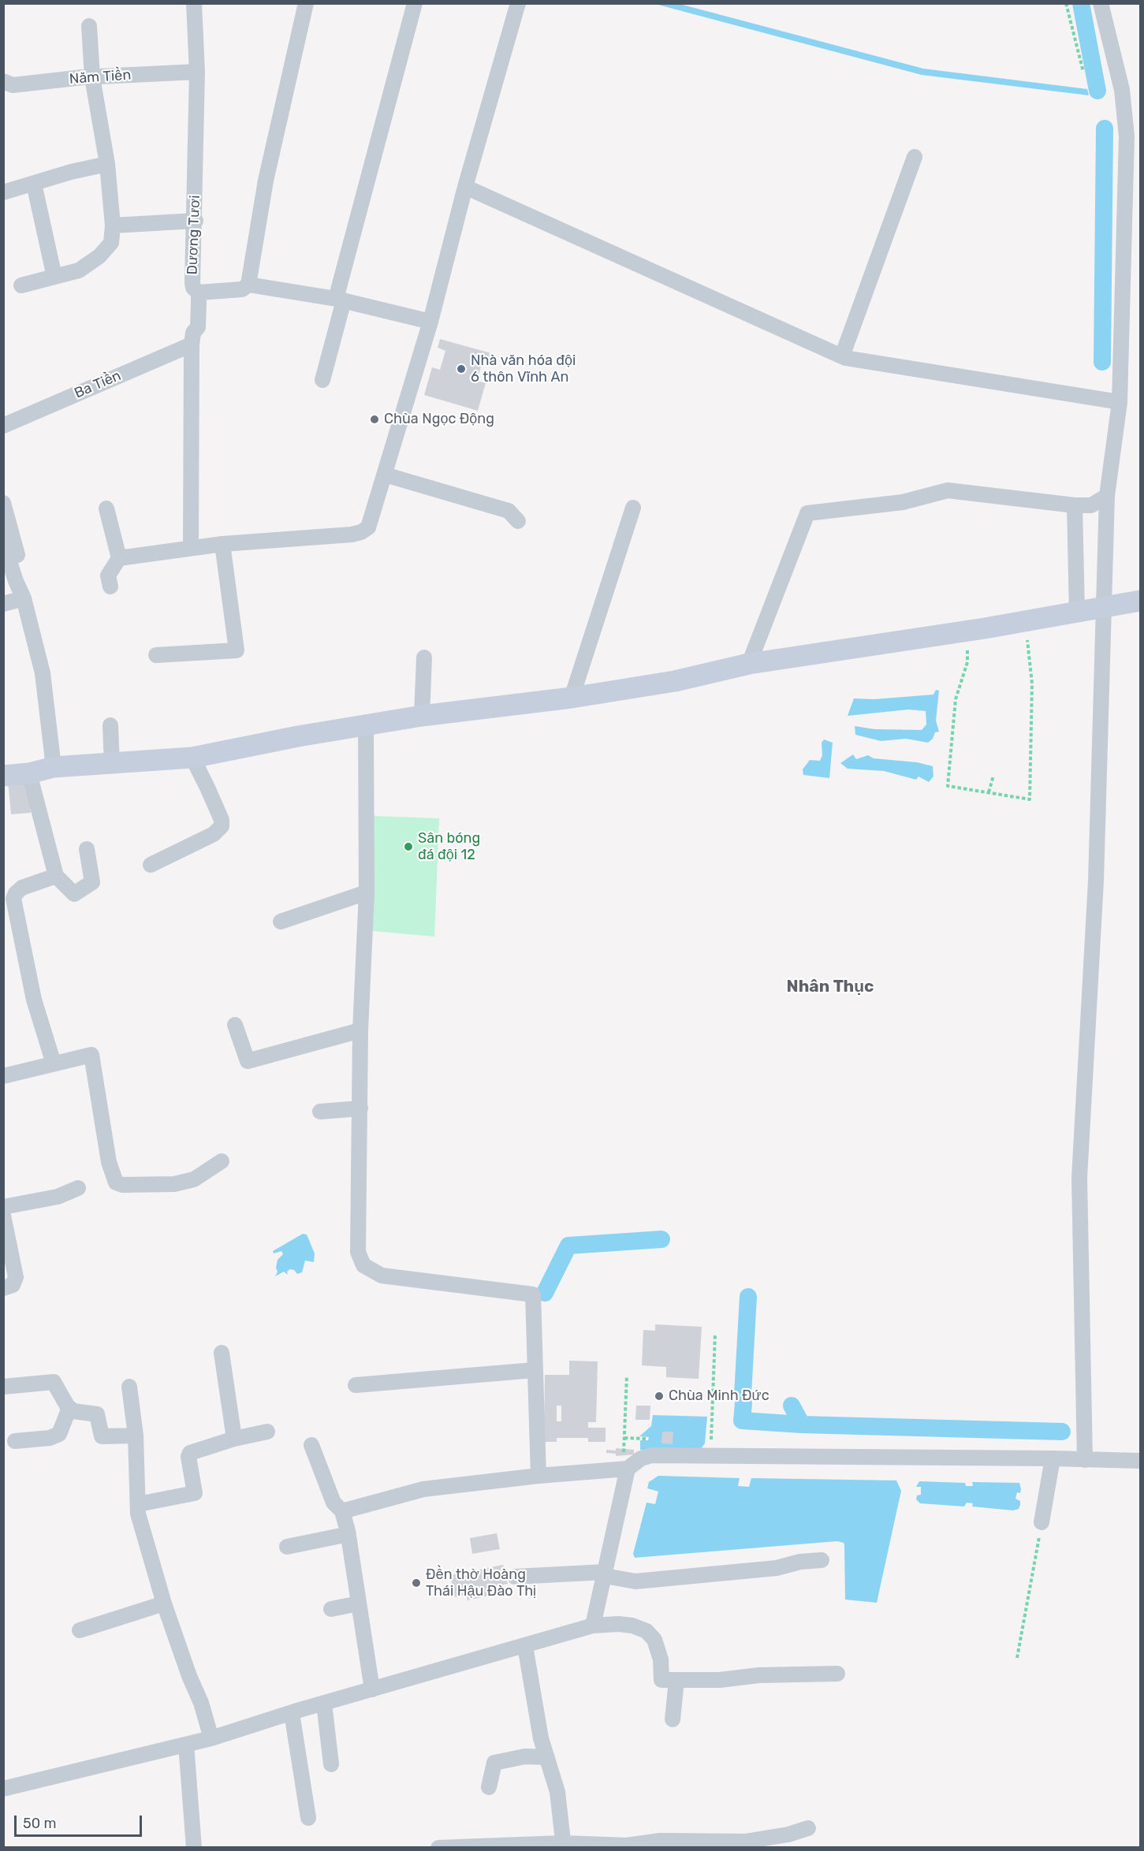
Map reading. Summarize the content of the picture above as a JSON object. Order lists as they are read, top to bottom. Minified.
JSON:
{"streets":{"street":["Năm Tiền","Dương Tươi","Ba Tiền"]},"crossings":[["Năm Tiền","Dương Tươi"],["Dương Tươi","Ba Tiền"]],"districts":["Nhân Thục"],"places":["Nhà văn hóa đội 6 thôn Vĩnh An","Chùa Ngọc Động","Sân bóng đá đội 12","Chùa Minh Đức","Đền thờ Hoàng Thái Hậu Đào Thị"],"scale_bar":"50 m"}
